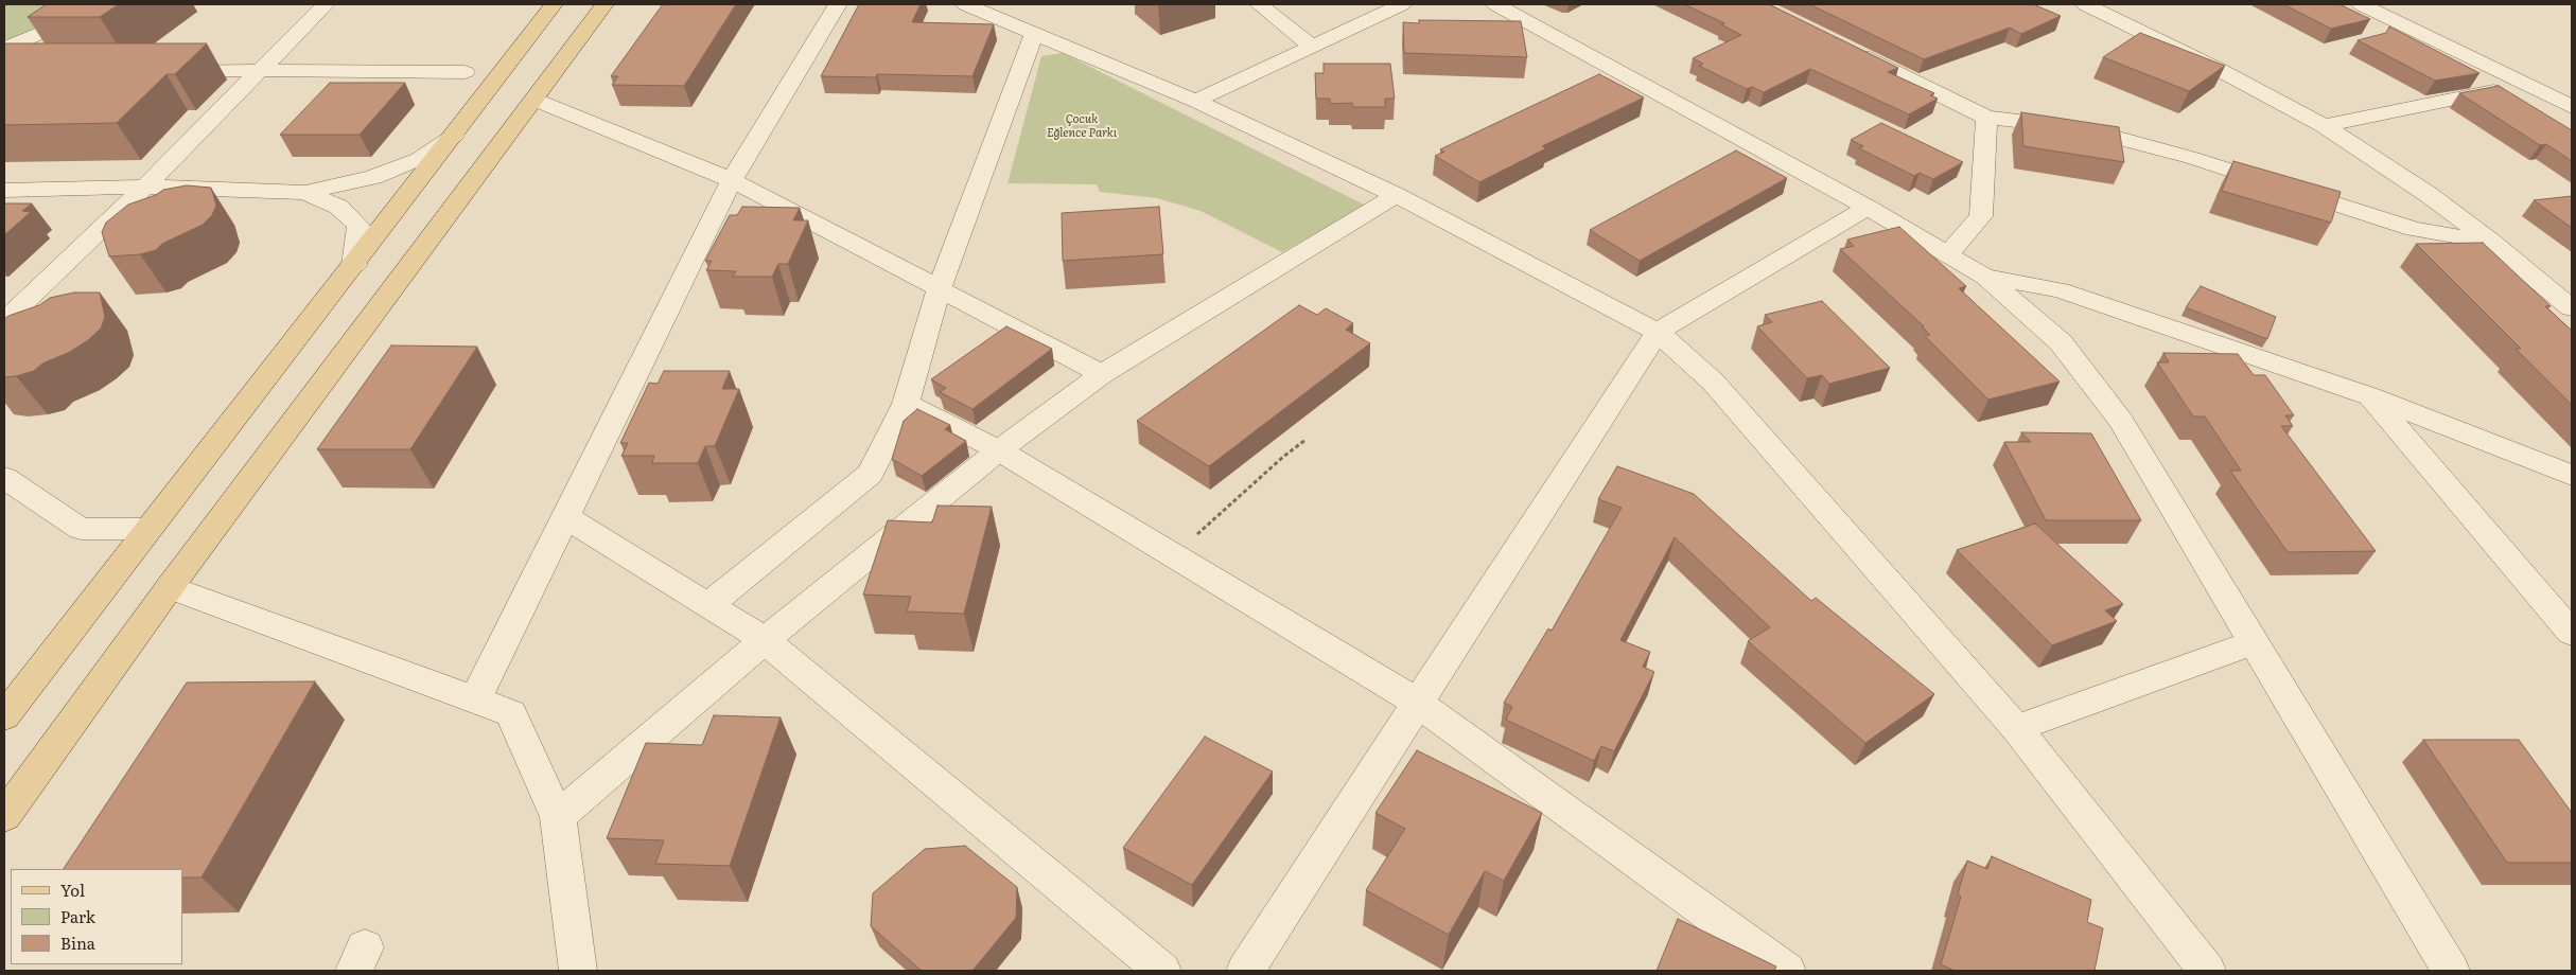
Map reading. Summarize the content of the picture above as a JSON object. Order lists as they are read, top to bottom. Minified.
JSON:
{"parks":["Çocuk Eğlence Parkı"],"legend":["Yol","Park","Bina"]}
